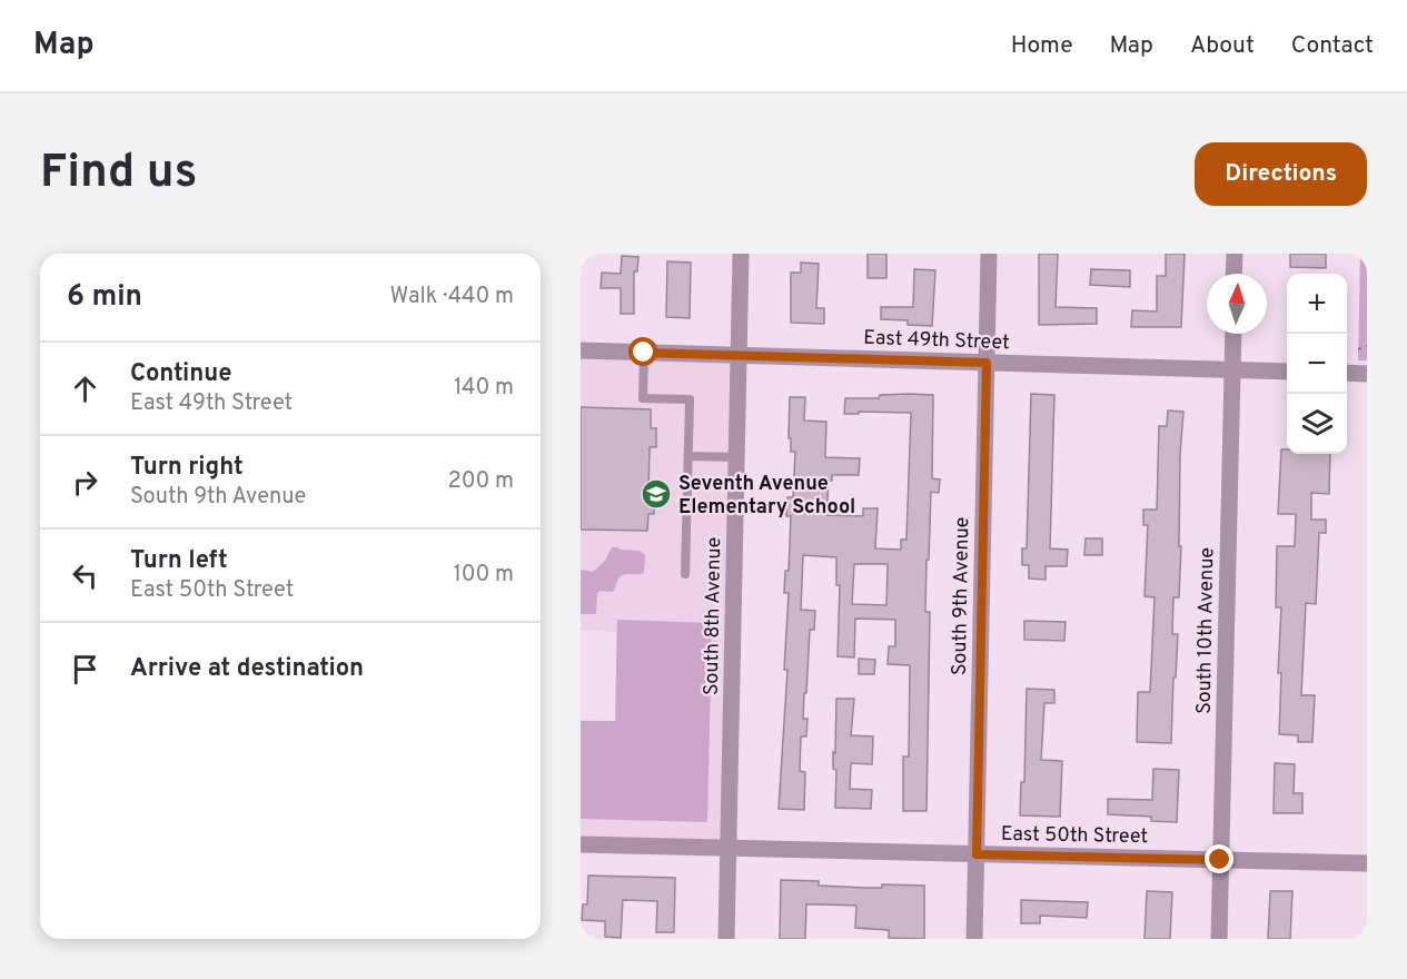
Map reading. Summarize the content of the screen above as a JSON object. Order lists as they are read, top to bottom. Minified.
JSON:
{"streets":{"street":["East 49th Street","South 9th Avenue","South 8th Avenue","South 10th Avenue","East 50th Street"]},"crossings":[["East 49th Street","South 9th Avenue"],["East 49th Street","South 8th Avenue"],["East 49th Street","South 10th Avenue"],["South 9th Avenue","East 50th Street"],["South 8th Avenue","East 50th Street"],["South 10th Avenue","East 50th Street"]],"places":{"school or university":["Seventh Avenue Elementary School"]},"north":"top","page":{"header":"Map","nav":["Home","Map","About","Contact"],"buttons":"Directions","title":"Find us","heading":["6 min","Walk · 440 m"],"map_buttons":["+","−"],"list":[["Continue","East 49th Street","140 m"],["Turn right","South 9th Avenue","200 m"],["Turn left","East 50th Street","100 m"],"Arrive at destination"]}}
